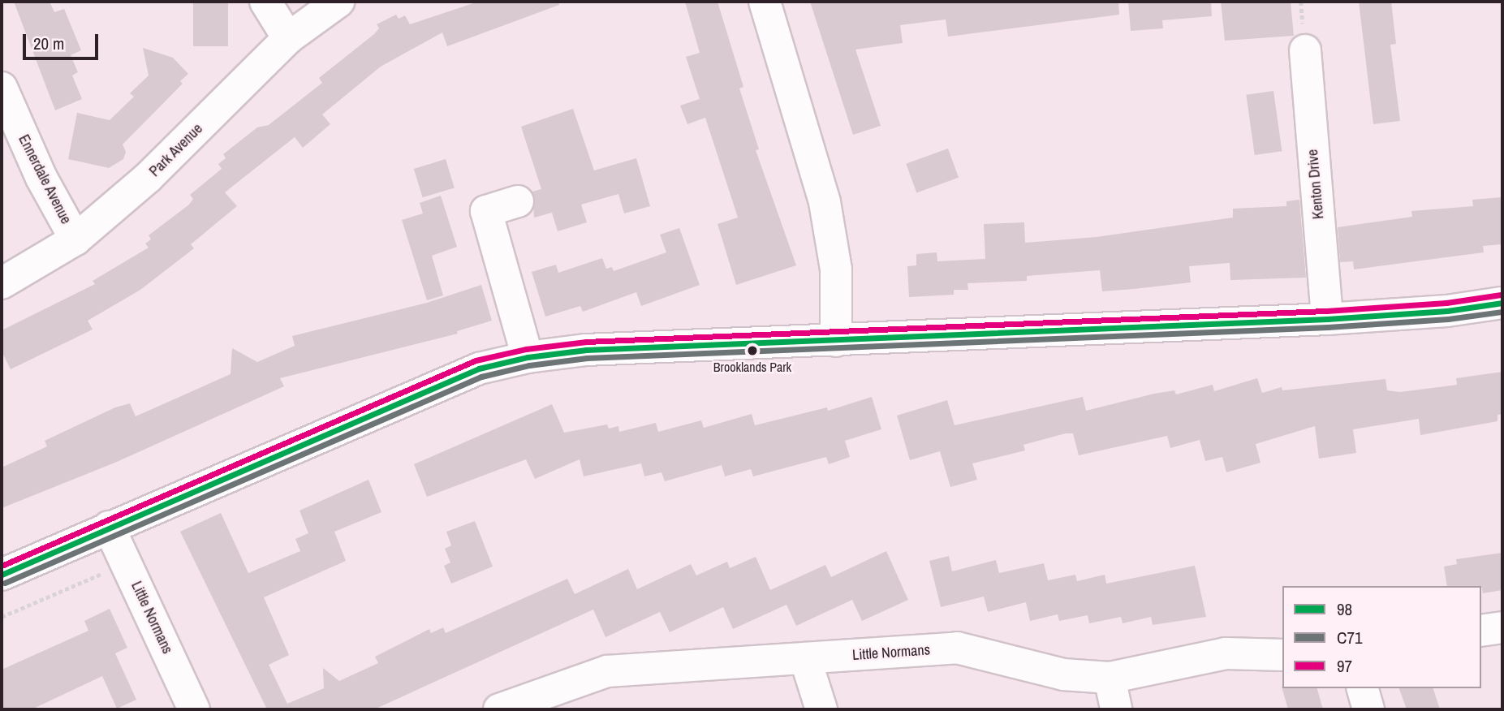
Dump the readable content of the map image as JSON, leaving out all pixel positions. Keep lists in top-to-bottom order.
{
  "streets": {
    "street": [
      "Park Avenue",
      "Ennerdale Avenue",
      "Kenton Drive",
      "Little Normans"
    ]
  },
  "crossings": [
    ["Park Avenue", "Ennerdale Avenue"]
  ],
  "places": ["Brooklands Park"],
  "lines": ["transit line 97", "transit line 98", "transit line C71"],
  "legend": ["98", "C71", "97"],
  "scale_bar": "20 m"
}
